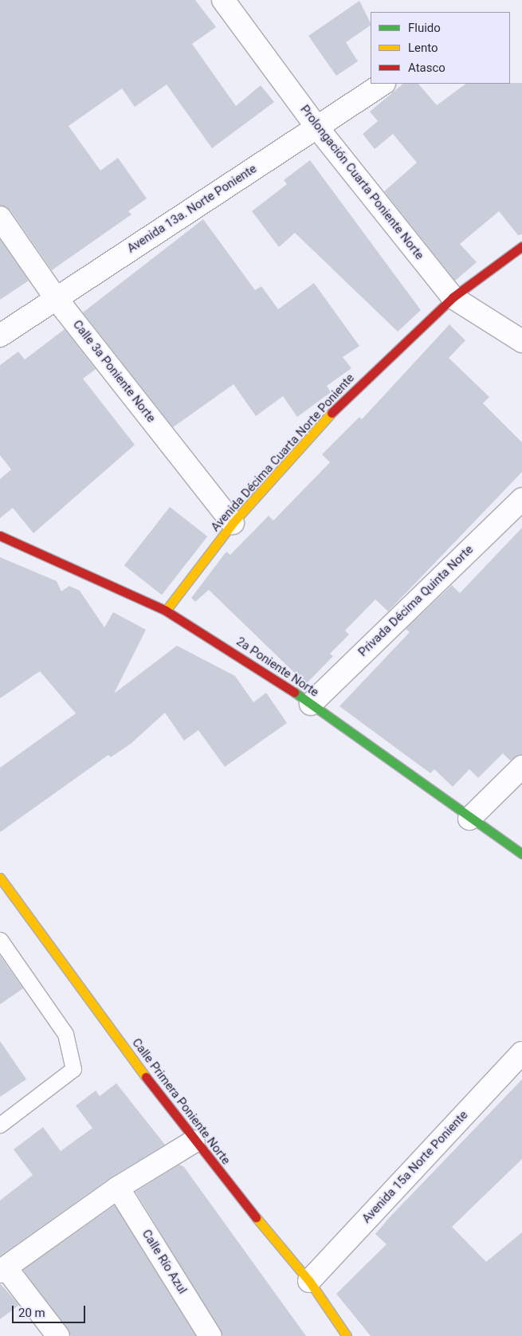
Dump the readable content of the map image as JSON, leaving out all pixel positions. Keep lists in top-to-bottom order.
{
  "streets": {
    "street": [
      "Prolongación Cuarta Poniente Norte",
      "Avenida 13a. Norte Poniente",
      "Calle 3a Poniente Norte",
      "Avenida Décima Cuarta Norte Poniente",
      "Privada Décima Quinta Norte",
      "2a Poniente Norte",
      "Calle Primera Poniente Norte",
      "Avenida 15a Norte Poniente",
      "Calle Río Azul"
    ]
  },
  "crossings": [
    ["Prolongación Cuarta Poniente Norte", "Avenida 13a. Norte Poniente"],
    ["Prolongación Cuarta Poniente Norte", "Avenida Décima Cuarta Norte Poniente"],
    ["Avenida 13a. Norte Poniente", "Calle 3a Poniente Norte"],
    ["Calle 3a Poniente Norte", "Avenida Décima Cuarta Norte Poniente"],
    ["Avenida Décima Cuarta Norte Poniente", "2a Poniente Norte"],
    ["Privada Décima Quinta Norte", "2a Poniente Norte"],
    ["Calle Primera Poniente Norte", "Avenida 15a Norte Poniente"]
  ],
  "legend": ["Fluido", "Lento", "Atasco"],
  "scale_bar": "20 m"
}
